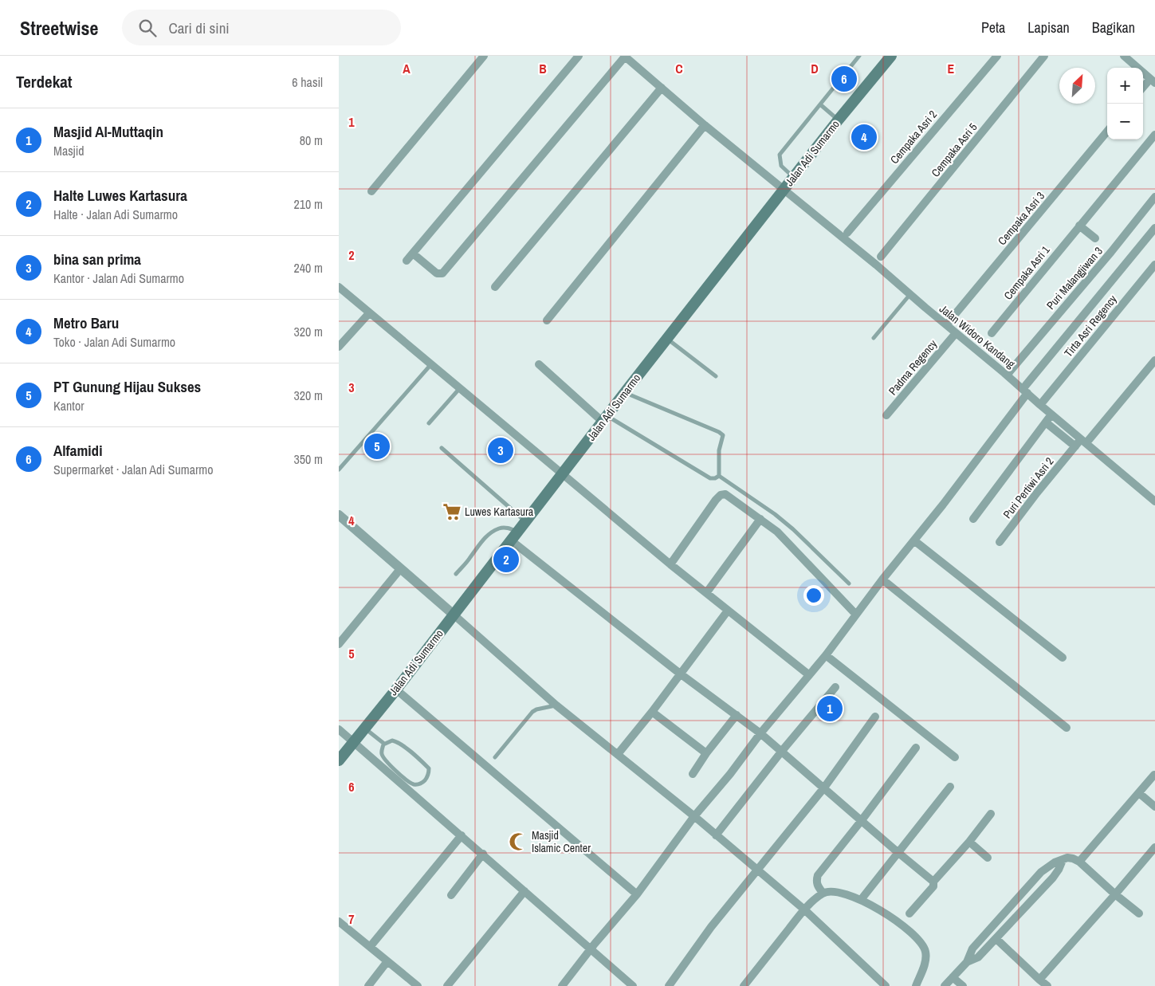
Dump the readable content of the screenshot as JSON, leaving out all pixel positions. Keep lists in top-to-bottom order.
{
  "streets": {
    "main road": ["Jalan Adi Sumarmo"],
    "street": [
      "Cempaka Asri 2",
      "Cempaka Asri 5",
      "Cempaka Asri 3",
      "Cempaka Asri 1",
      "Puri Malangjiwan 3",
      "Tirta Asri Regency",
      "Jalan Widoro Kandang",
      "Padma Regency",
      "Puri Pertiwi Asri 2"
    ]
  },
  "crossings": [
    ["Jalan Adi Sumarmo", "Jalan Widoro Kandang"],
    ["Jalan Widoro Kandang", "Padma Regency"],
    ["Jalan Widoro Kandang", "Puri Pertiwi Asri 2"]
  ],
  "places": {
    "supermarket": ["Luwes Kartasura"],
    "mosque": ["Masjid Islamic Center"]
  },
  "north": "top right",
  "page": {
    "header": "Streetwise",
    "search": "Cari di sini",
    "nav": ["Peta", "Lapisan", "Bagikan"],
    "heading": ["Terdekat", "6 hasil"],
    "pins": [
      "6",
      "4",
      "5",
      "3",
      "2",
      "1"
    ],
    "map_buttons": ["+", "−"],
    "list": [
      {
        "mark": "1",
        "name": "Masjid Al-Muttaqin",
        "note": "Masjid",
        "value": "80 m"
      },
      {
        "mark": "2",
        "name": "Halte Luwes Kartasura",
        "note": "Halte · Jalan Adi Sumarmo",
        "value": "210 m"
      },
      {
        "mark": "3",
        "name": "bina san prima",
        "note": "Kantor · Jalan Adi Sumarmo",
        "value": "240 m"
      },
      {
        "mark": "4",
        "name": "Metro Baru",
        "note": "Toko · Jalan Adi Sumarmo",
        "value": "320 m"
      },
      {
        "mark": "5",
        "name": "PT Gunung Hijau Sukses",
        "note": "Kantor",
        "value": "320 m"
      },
      {
        "mark": "6",
        "name": "Alfamidi",
        "note": "Supermarket · Jalan Adi Sumarmo",
        "value": "350 m"
      }
    ]
  },
  "grid": {
    "columns": [
      "A",
      "B",
      "C",
      "D",
      "E"
    ],
    "rows": [
      "1",
      "2",
      "3",
      "4",
      "5",
      "6",
      "7"
    ]
  }
}
